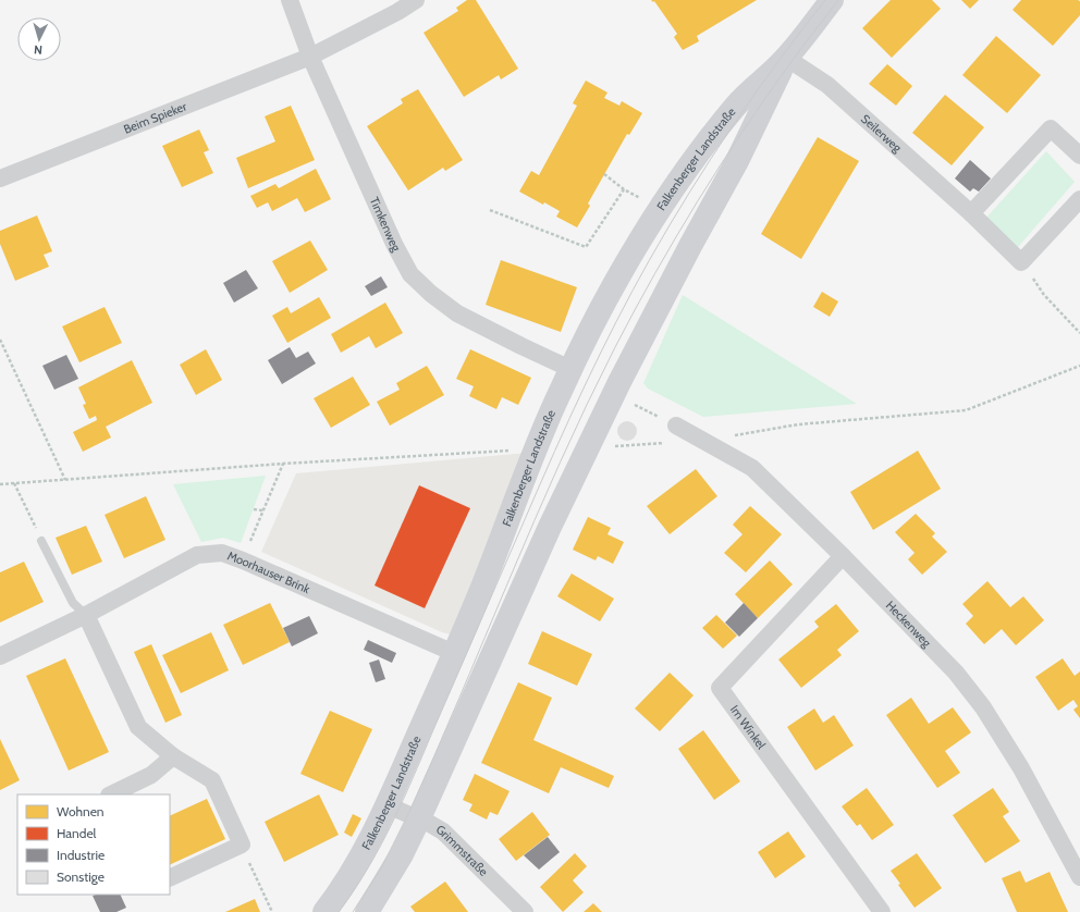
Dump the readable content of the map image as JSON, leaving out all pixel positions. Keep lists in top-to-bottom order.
{
  "streets": {
    "street": [
      "Beim Spieker",
      "Seilerweg",
      "Falkenberger Landstraße",
      "Timkenweg",
      "Moorhauser Brink",
      "Heckenweg",
      "Im Winkel",
      "Grimmstraße"
    ]
  },
  "crossings": [
    ["Beim Spieker", "Timkenweg"],
    ["Seilerweg", "Falkenberger Landstraße"],
    ["Falkenberger Landstraße", "Timkenweg"],
    ["Falkenberger Landstraße", "Moorhauser Brink"],
    ["Falkenberger Landstraße", "Grimmstraße"],
    ["Heckenweg", "Im Winkel"]
  ],
  "legend": [
    "Wohnen",
    "Handel",
    "Industrie",
    "Sonstige"
  ],
  "north": "bottom"
}
